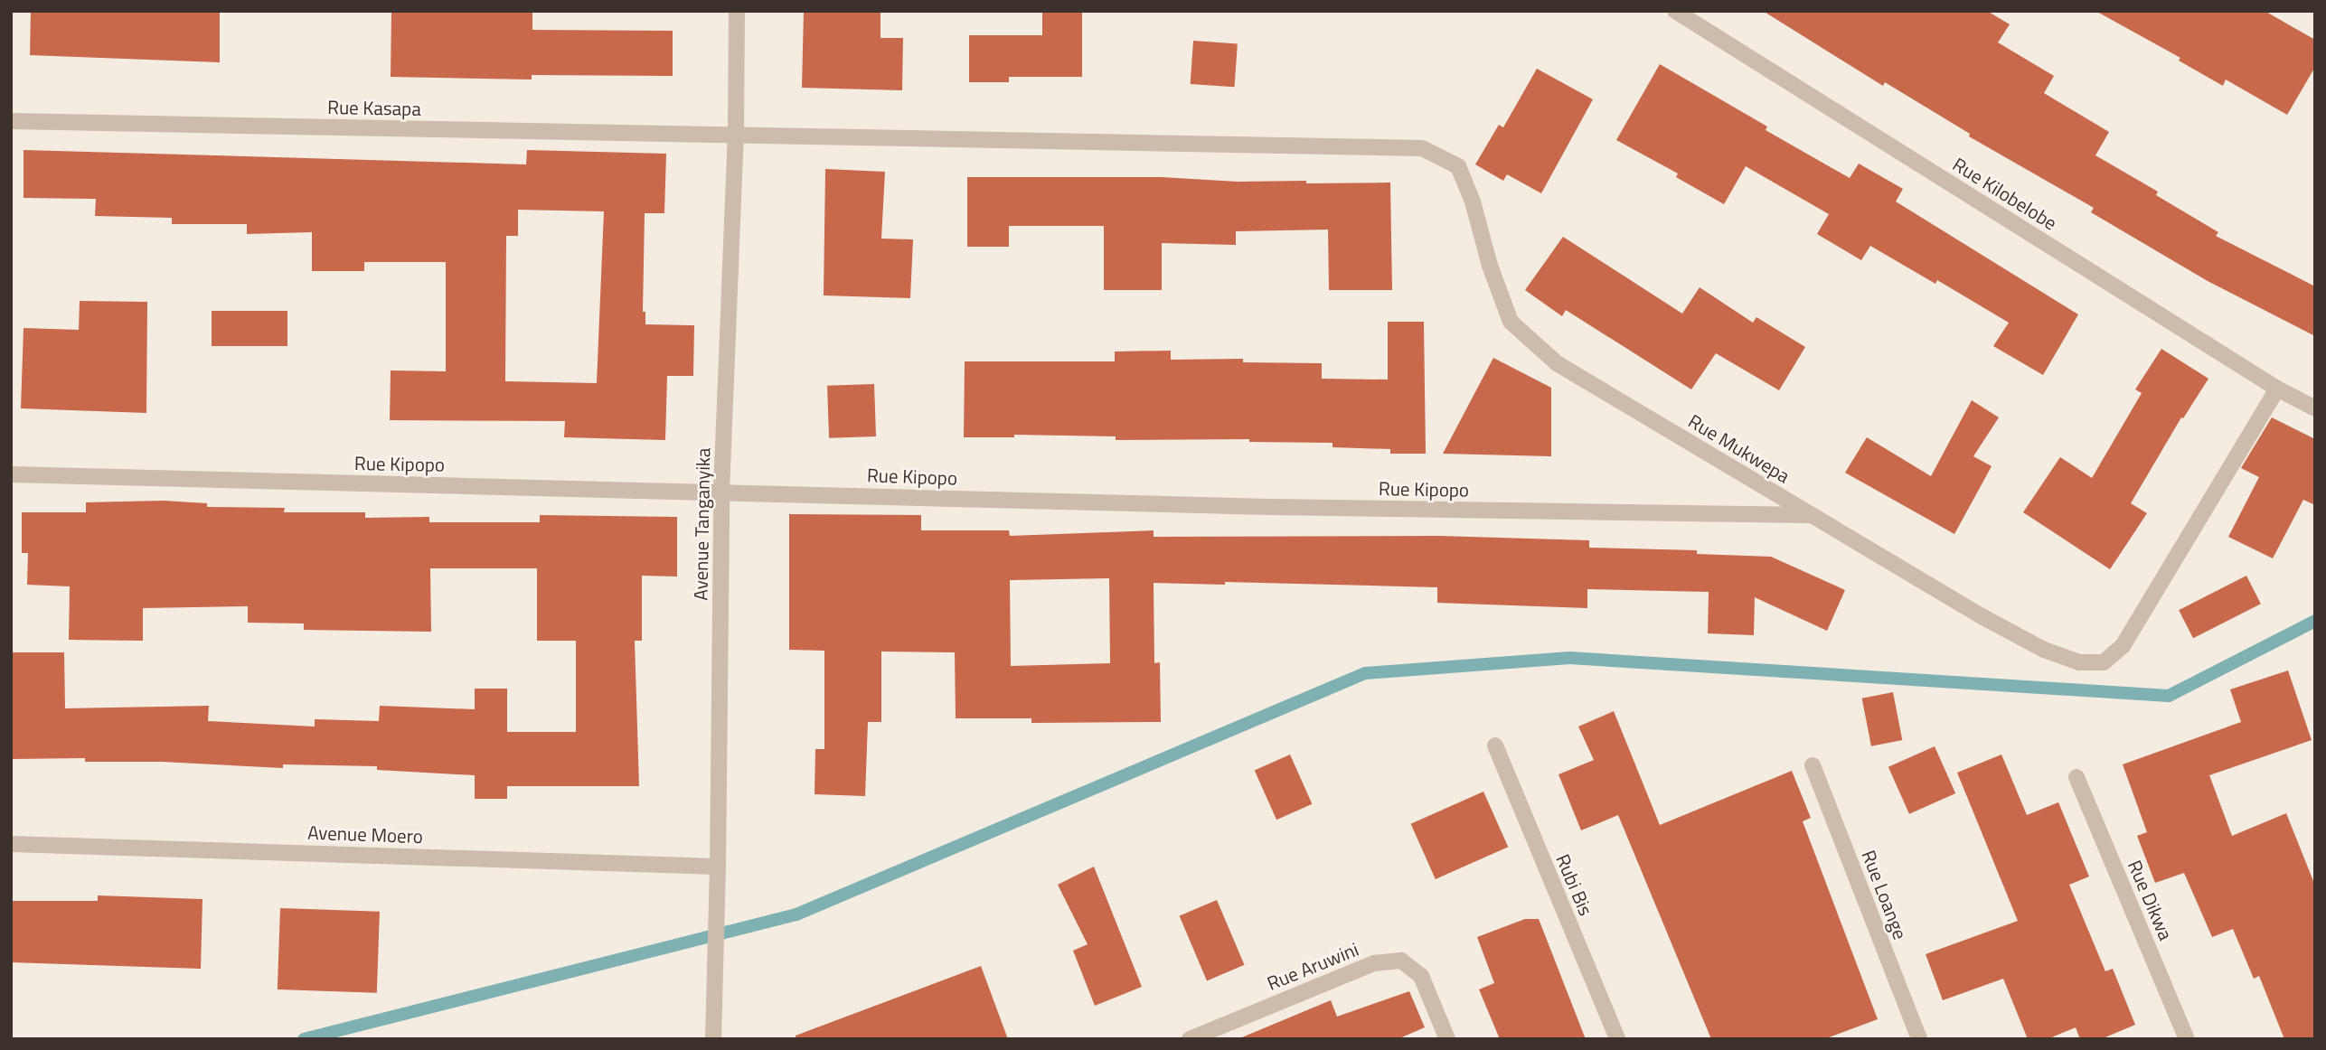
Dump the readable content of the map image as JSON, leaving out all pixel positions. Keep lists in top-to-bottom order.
{
  "streets": {
    "street": [
      "Rue Kasapa",
      "Rue Kilobelobe",
      "Rue Mukwepa",
      "Rue Kipopo",
      "Avenue Tanganyika",
      "Avenue Moero",
      "Rubi Bis",
      "Rue Loange",
      "Rue Dikwa",
      "Rue Aruwini"
    ]
  },
  "crossings": [
    ["Rue Kasapa", "Rue Mukwepa"],
    ["Rue Kasapa", "Avenue Tanganyika"],
    ["Rue Kilobelobe", "Rue Mukwepa"],
    ["Rue Mukwepa", "Rue Kipopo"],
    ["Rue Kipopo", "Avenue Tanganyika"],
    ["Avenue Tanganyika", "Avenue Moero"]
  ]
}
